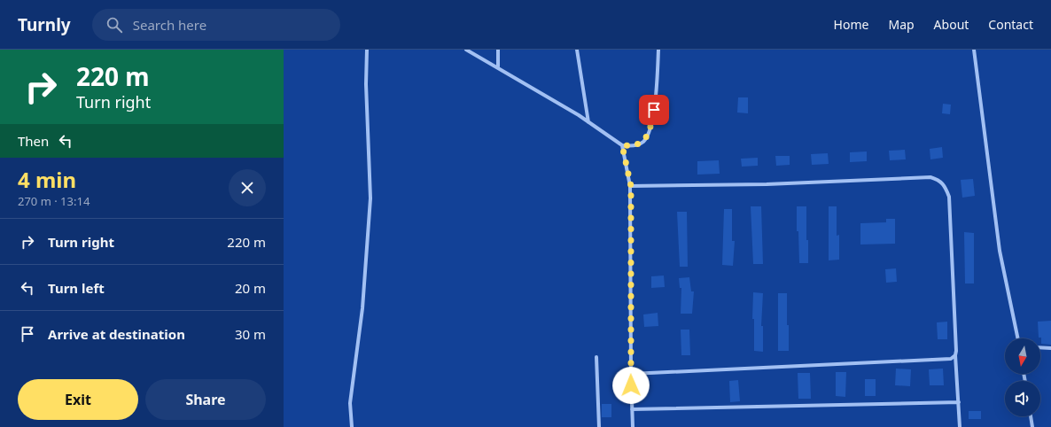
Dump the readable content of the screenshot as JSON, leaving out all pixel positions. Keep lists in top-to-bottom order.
{
  "north": "bottom",
  "page": {
    "header": "Turnly",
    "search": "Search here",
    "nav": [
      "Home",
      "Map",
      "About",
      "Contact"
    ],
    "turn": ["220 m", "Turn right"],
    "then": "Then",
    "heading": ["4 min", "270 m · 13:14"],
    "list": [
      {
        "name": "Turn right",
        "value": "220 m"
      },
      {
        "name": "Turn left",
        "value": "20 m"
      },
      {
        "name": "Arrive at destination",
        "value": "30 m"
      }
    ],
    "buttons": ["Exit", "Share"]
  }
}
